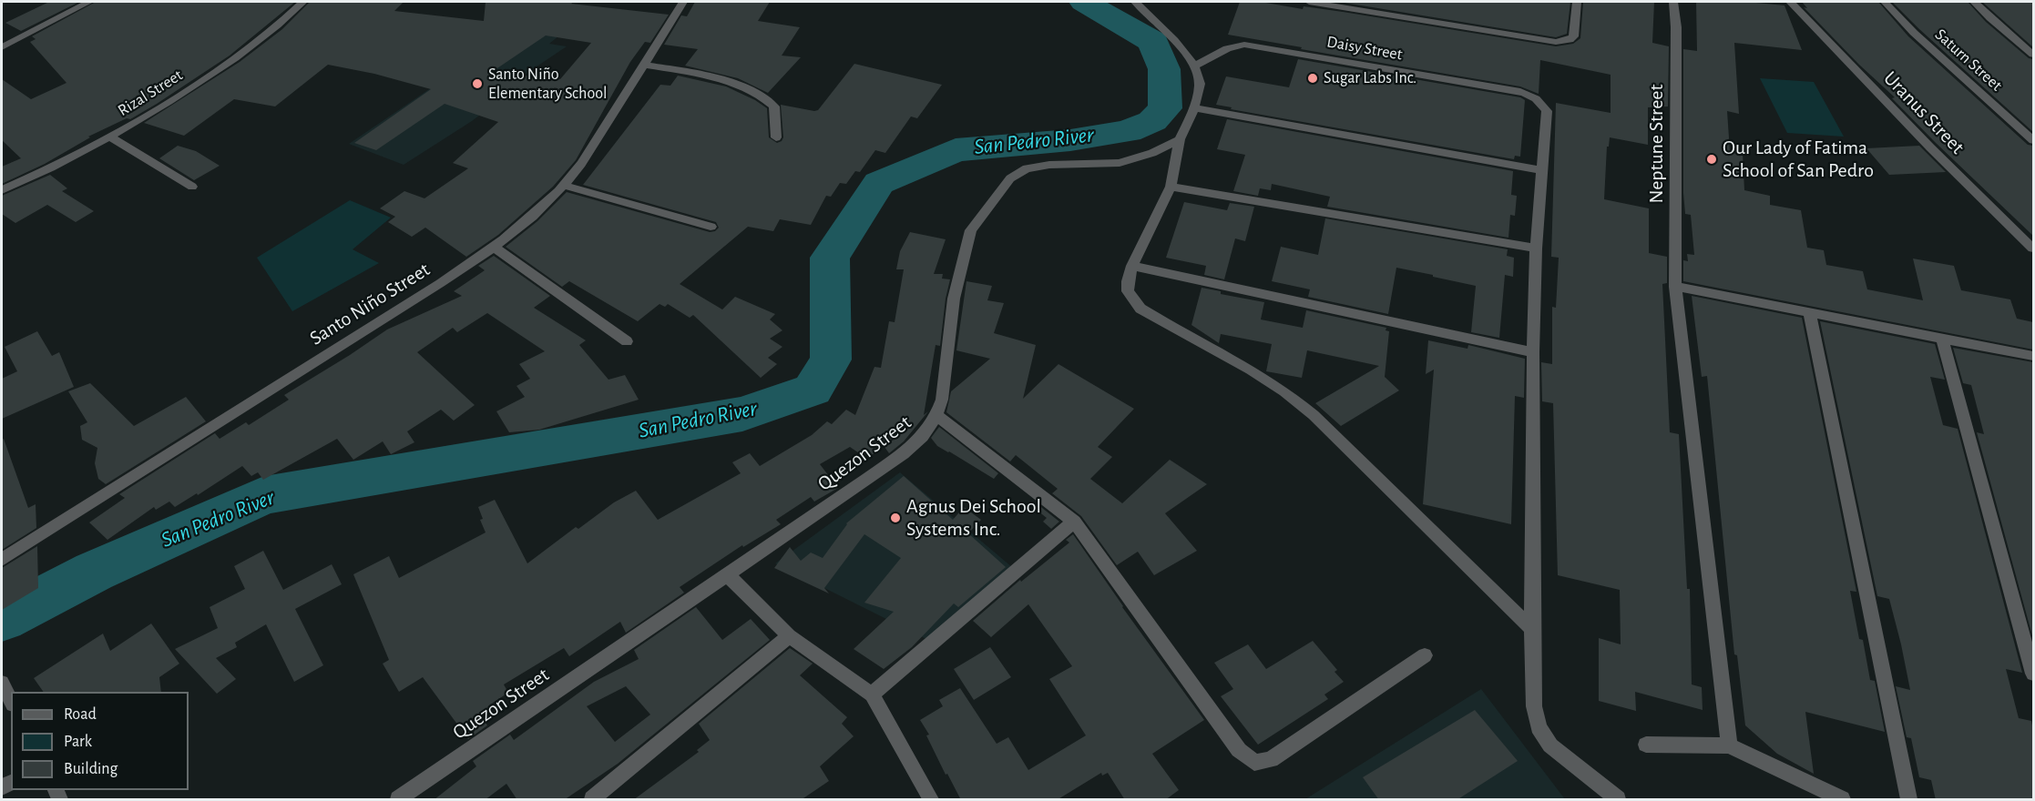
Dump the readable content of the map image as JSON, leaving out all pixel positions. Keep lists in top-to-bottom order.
{
  "streets": {
    "street": [
      "Daisy Street",
      "Saturn Street",
      "Rizal Street",
      "Uranus Street",
      "Neptune Street",
      "Santo Niño Street",
      "Quezon Street"
    ]
  },
  "water": ["San Pedro River"],
  "places": [
    "Sugar Labs Inc.",
    "Santo Niño Elementary School",
    "Our Lady of Fatima School of San Pedro",
    "Agnus Dei School Systems Inc."
  ],
  "legend": ["Road", "Park", "Building"]
}
